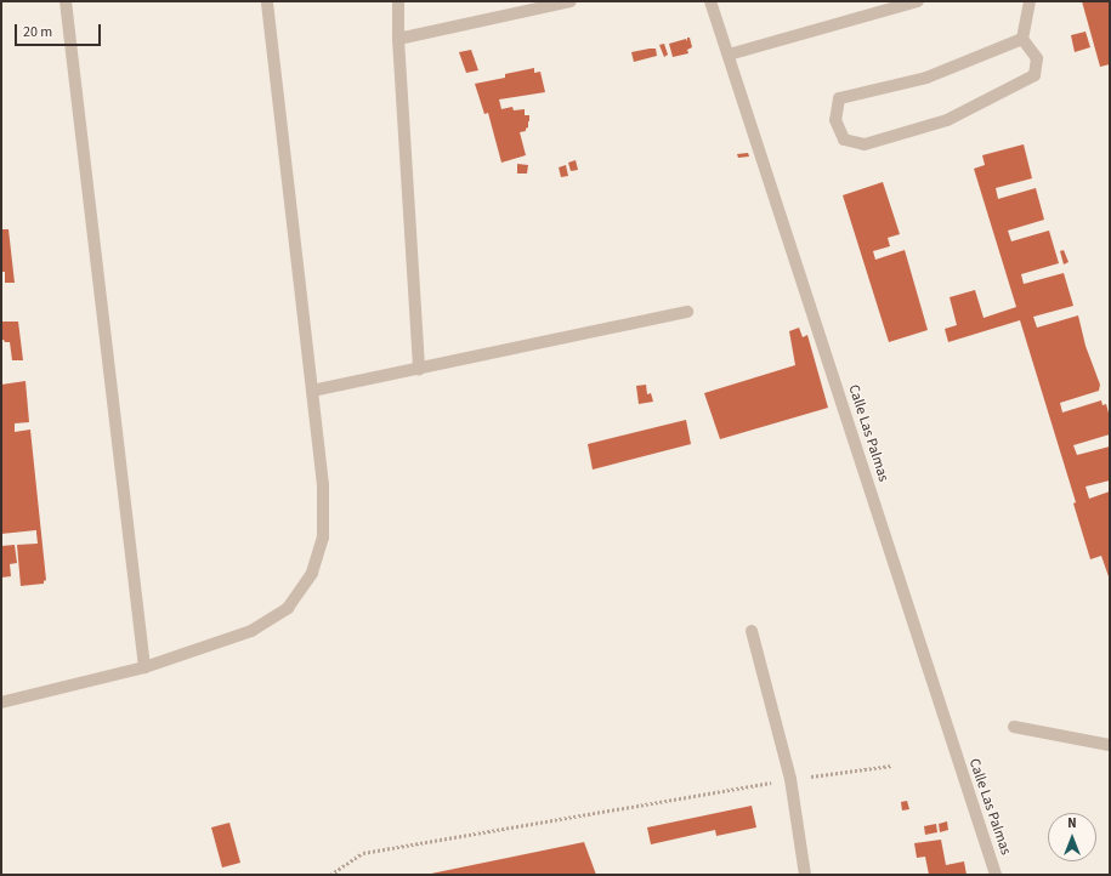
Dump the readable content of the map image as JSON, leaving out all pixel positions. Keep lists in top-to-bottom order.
{
  "streets": {
    "lane": ["Calle Las Palmas"]
  },
  "scale_bar": "20 m",
  "north": "top"
}
